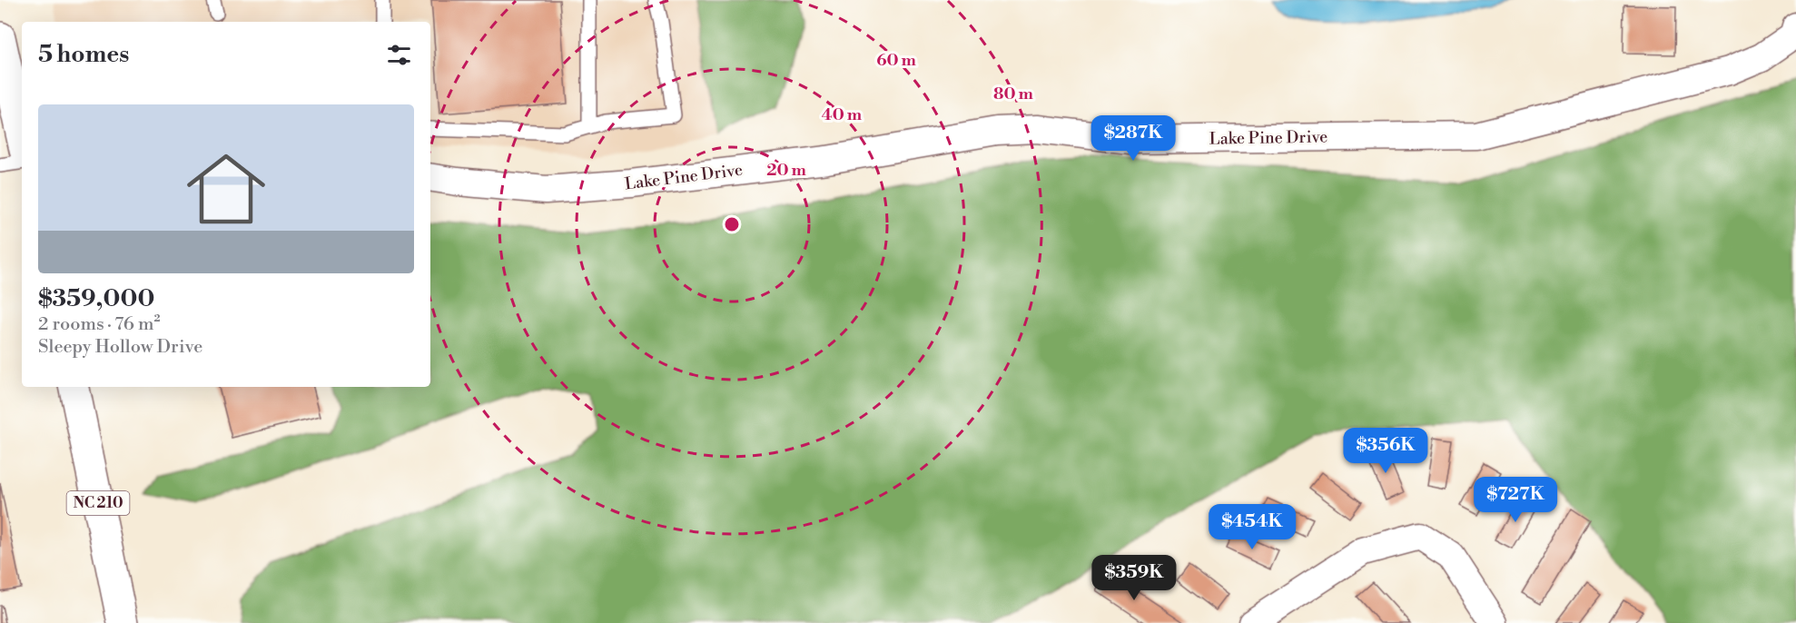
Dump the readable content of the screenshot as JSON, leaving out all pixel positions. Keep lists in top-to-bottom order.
{
  "streets": {
    "main road": ["NC 210"],
    "street": ["Lake Pine Drive"]
  },
  "page": {
    "heading": "5 homes",
    "list": [
      {
        "name": "$359,000",
        "note": "2 rooms · 76 m² · Sleepy Hollow Drive"
      }
    ],
    "price": [
      "$287K",
      "$356K",
      "$727K",
      "$454K",
      "$359K"
    ]
  },
  "rings": [
    "60 m",
    "80 m",
    "40 m",
    "20 m"
  ]
}
